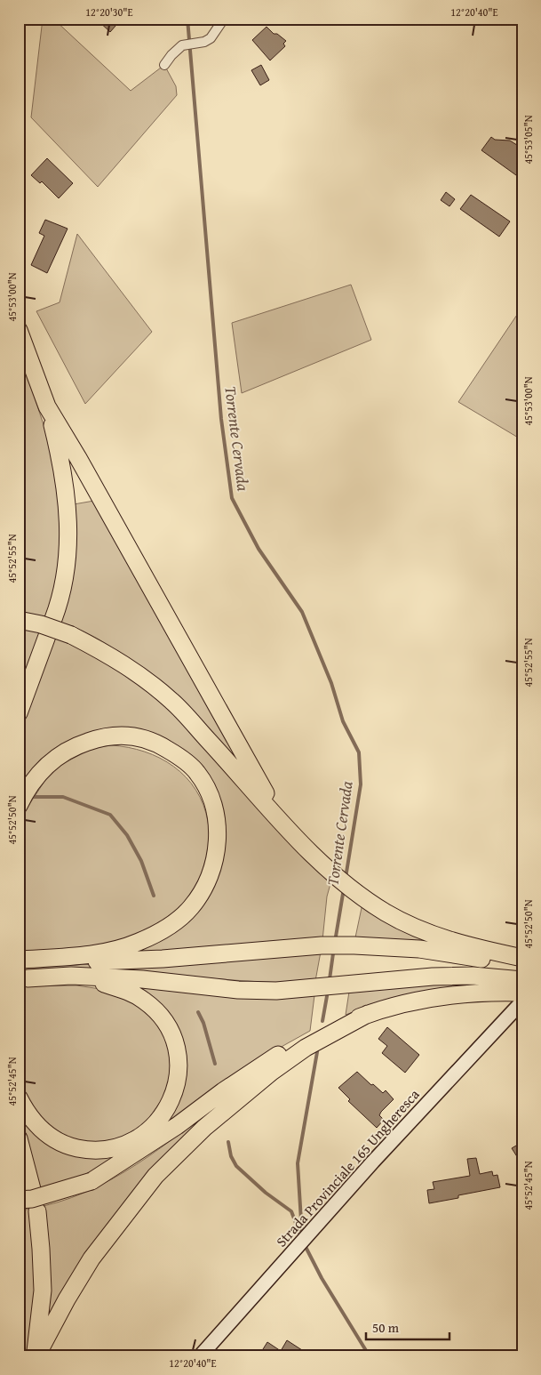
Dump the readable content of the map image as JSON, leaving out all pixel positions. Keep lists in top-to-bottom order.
{
  "streets": {
    "main road": ["Strada Provinciale 165 Ungheresca"]
  },
  "water": ["Torrente Cervada"],
  "scale_bar": "50 m",
  "coordinates": [
    "12°20'30\"E",
    "12°20'40\"E",
    "45°53'05\"N",
    "45°53'00\"N",
    "45°52'55\"N",
    "45°52'50\"N",
    "45°52'45\"N"
  ]
}
